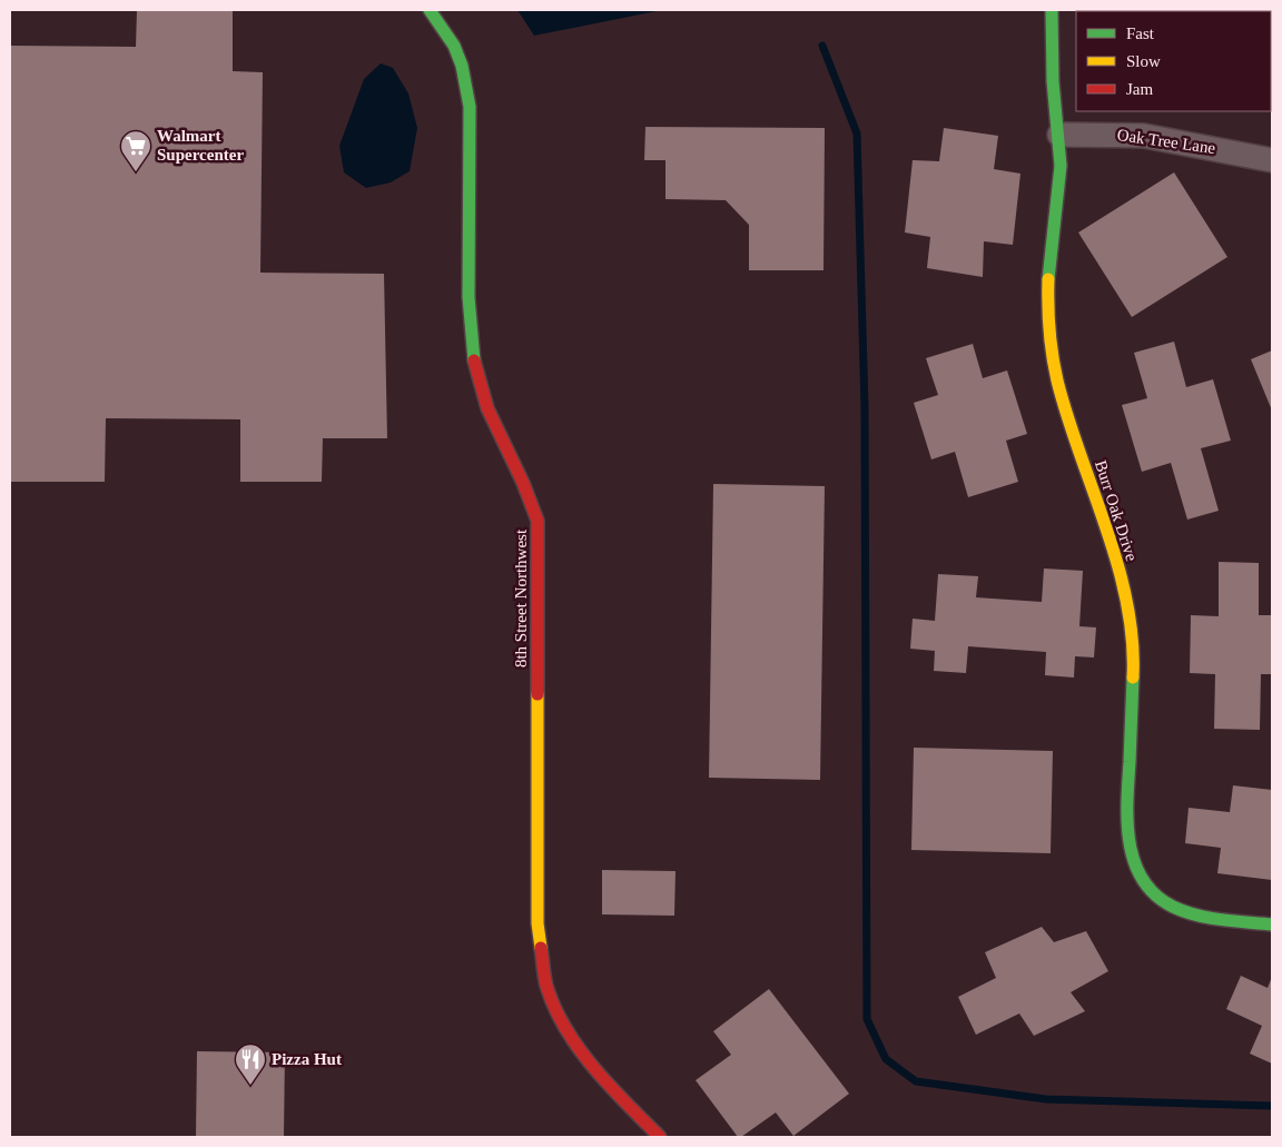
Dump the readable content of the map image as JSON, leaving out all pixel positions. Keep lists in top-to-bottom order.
{
  "streets": {
    "street": ["Oak Tree Lane", "Burr Oak Drive", "8th Street Northwest"]
  },
  "crossings": [
    ["Oak Tree Lane", "Burr Oak Drive"]
  ],
  "places": {
    "supermarket": ["Walmart Supercenter"],
    "restaurant": ["Pizza Hut"]
  },
  "legend": ["Fast", "Slow", "Jam"]
}
